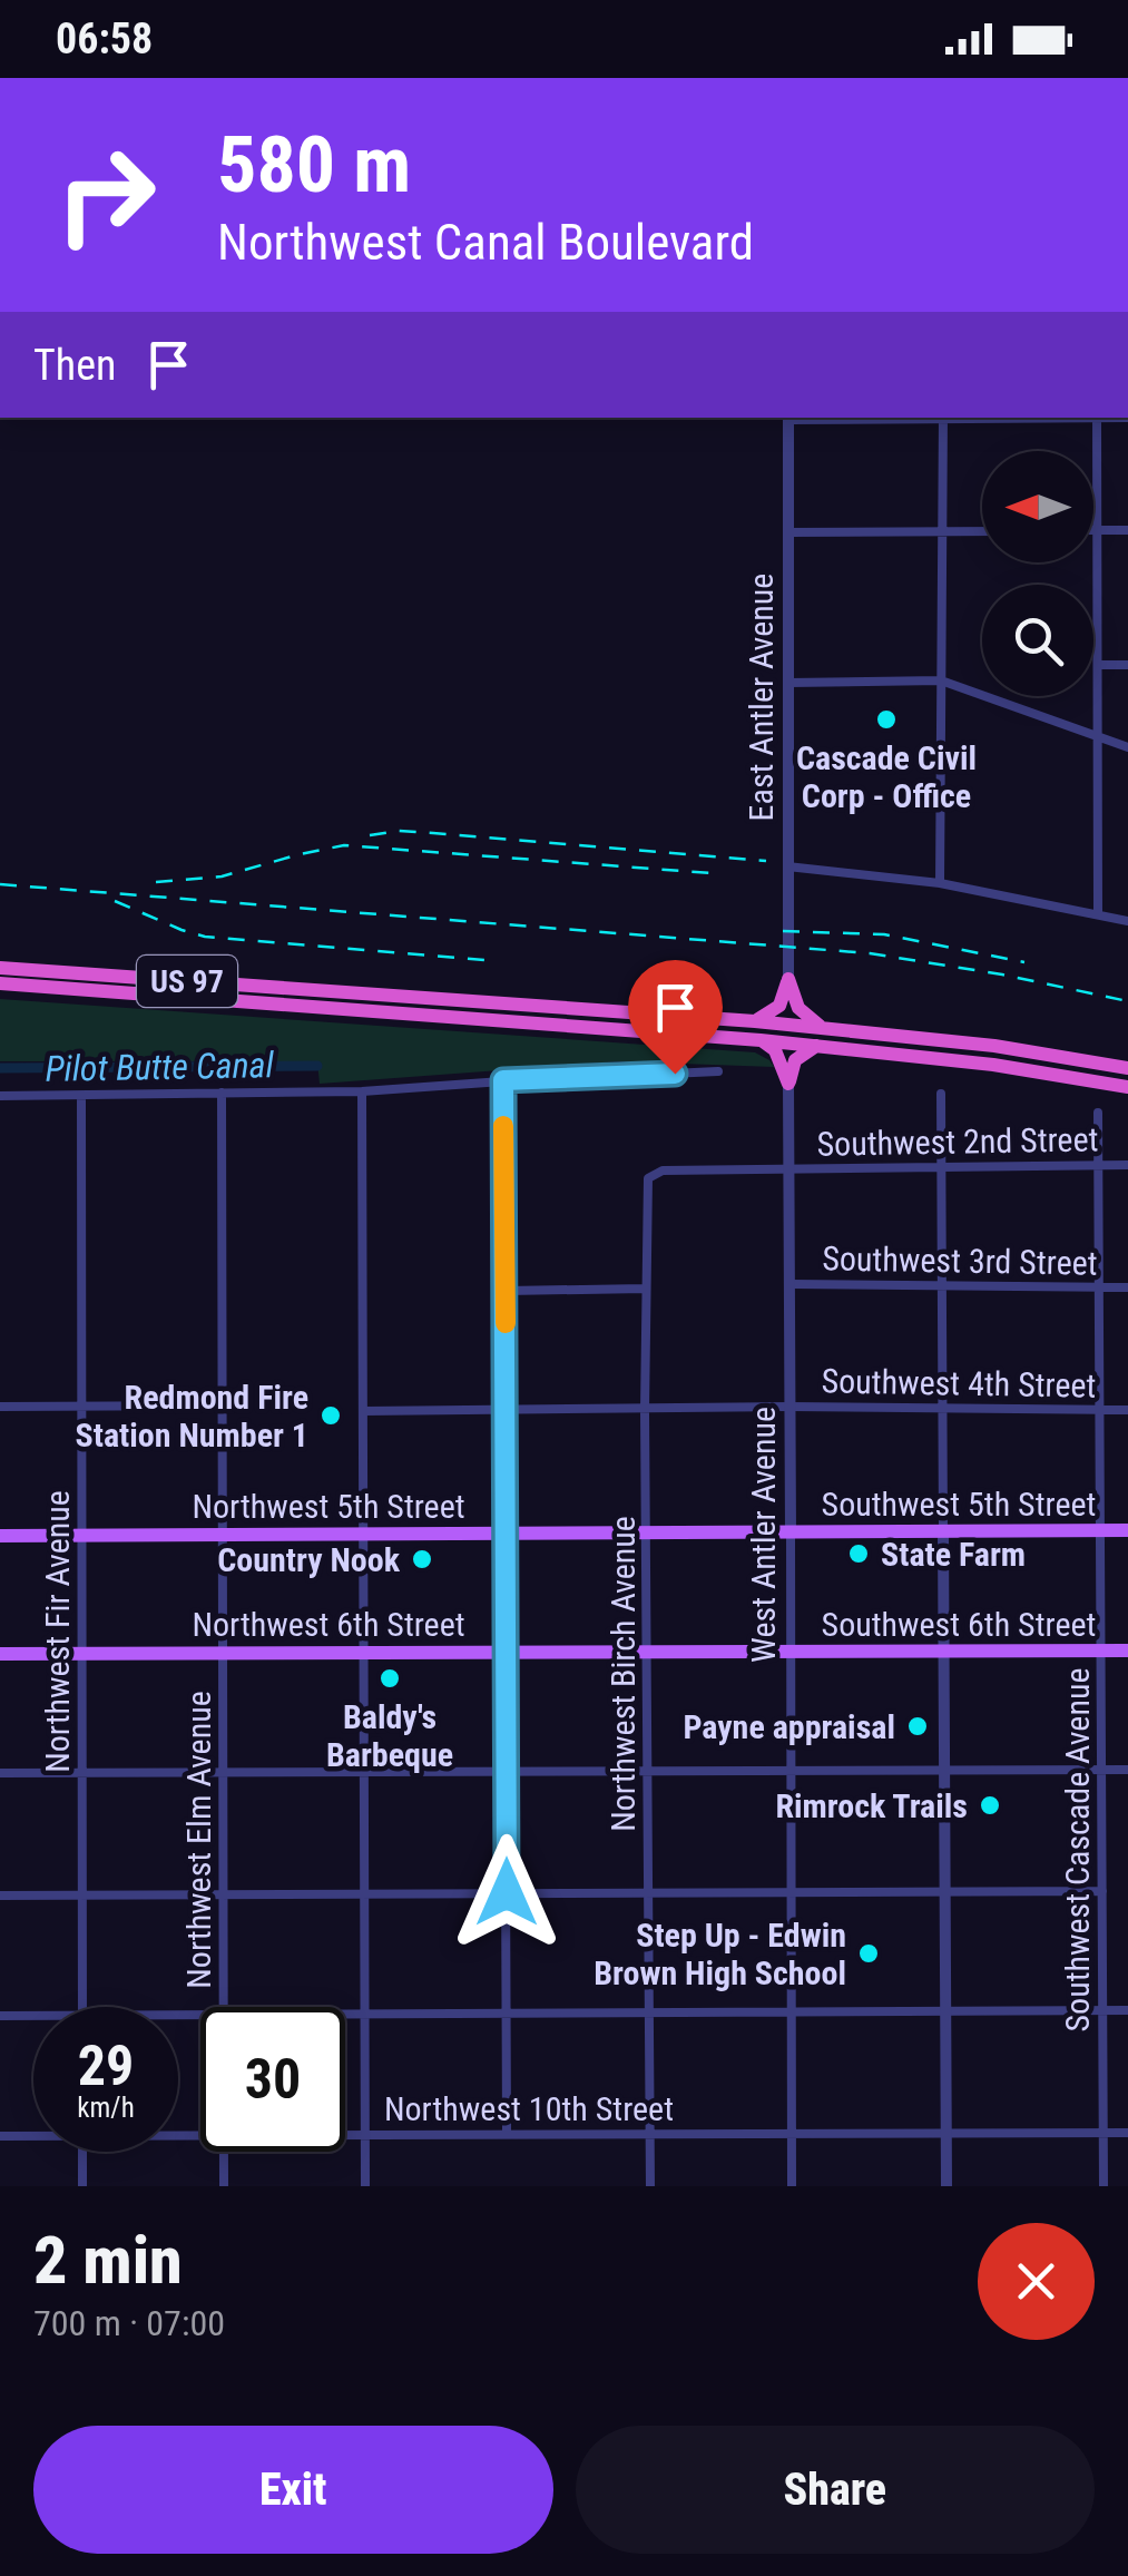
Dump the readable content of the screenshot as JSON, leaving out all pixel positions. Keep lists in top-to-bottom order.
{
  "streets": {
    "highway": ["US 97"],
    "main road": [
      "Southwest 5th Street",
      "Northwest 5th Street",
      "Northwest 6th Street",
      "Southwest 6th Street"
    ],
    "street": [
      "East Antler Avenue",
      "Southwest 2nd Street",
      "Southwest 3rd Street",
      "Southwest 4th Street",
      "West Antler Avenue",
      "Northwest Fir Avenue",
      "Northwest Birch Avenue",
      "Northwest Elm Avenue",
      "Southwest Cascade Avenue",
      "Northwest 10th Street"
    ]
  },
  "crossings": [
    ["Southwest 2nd Street", "West Antler Avenue"],
    ["Southwest 2nd Street", "Northwest Birch Avenue"],
    ["Southwest 2nd Street", "Southwest Cascade Avenue"],
    ["Southwest 3rd Street", "West Antler Avenue"],
    ["Southwest 3rd Street", "Southwest Cascade Avenue"],
    ["Southwest 4th Street", "West Antler Avenue"],
    ["Southwest 4th Street", "Northwest Birch Avenue"],
    ["Southwest 4th Street", "Southwest Cascade Avenue"],
    ["Southwest 5th Street", "Northwest 5th Street"],
    ["Southwest 5th Street", "West Antler Avenue"],
    ["Southwest 5th Street", "Southwest Cascade Avenue"],
    ["Northwest 5th Street", "West Antler Avenue"],
    ["Northwest 5th Street", "Northwest Fir Avenue"],
    ["Northwest 5th Street", "Northwest Birch Avenue"],
    ["Northwest 5th Street", "Northwest Elm Avenue"],
    ["West Antler Avenue", "Northwest 6th Street"],
    ["West Antler Avenue", "Southwest 6th Street"],
    ["West Antler Avenue", "Northwest 10th Street"],
    ["Northwest 6th Street", "Southwest 6th Street"],
    ["Northwest 6th Street", "Northwest Fir Avenue"],
    ["Northwest 6th Street", "Northwest Birch Avenue"],
    ["Northwest 6th Street", "Northwest Elm Avenue"],
    ["Southwest 6th Street", "Southwest Cascade Avenue"],
    ["Northwest Birch Avenue", "Northwest 10th Street"],
    ["Southwest Cascade Avenue", "Northwest 10th Street"]
  ],
  "water": ["Pilot Butte Canal"],
  "places": [
    "Cascade Civil Corp - Office",
    "Redmond Fire Station Number 1",
    "State Farm",
    "Country Nook",
    "Baldy's Barbeque",
    "Payne appraisal",
    "Rimrock Trails",
    "Step Up - Edwin Brown High School"
  ],
  "north": "left",
  "page": {
    "status": "06:58",
    "turn": ["580 m", "Northwest Canal Boulevard"],
    "then": "Then",
    "speed": "29 km/h",
    "limit": "30",
    "heading": ["2 min", "700 m · 07:00"],
    "buttons": ["Exit", "Share"]
  }
}
